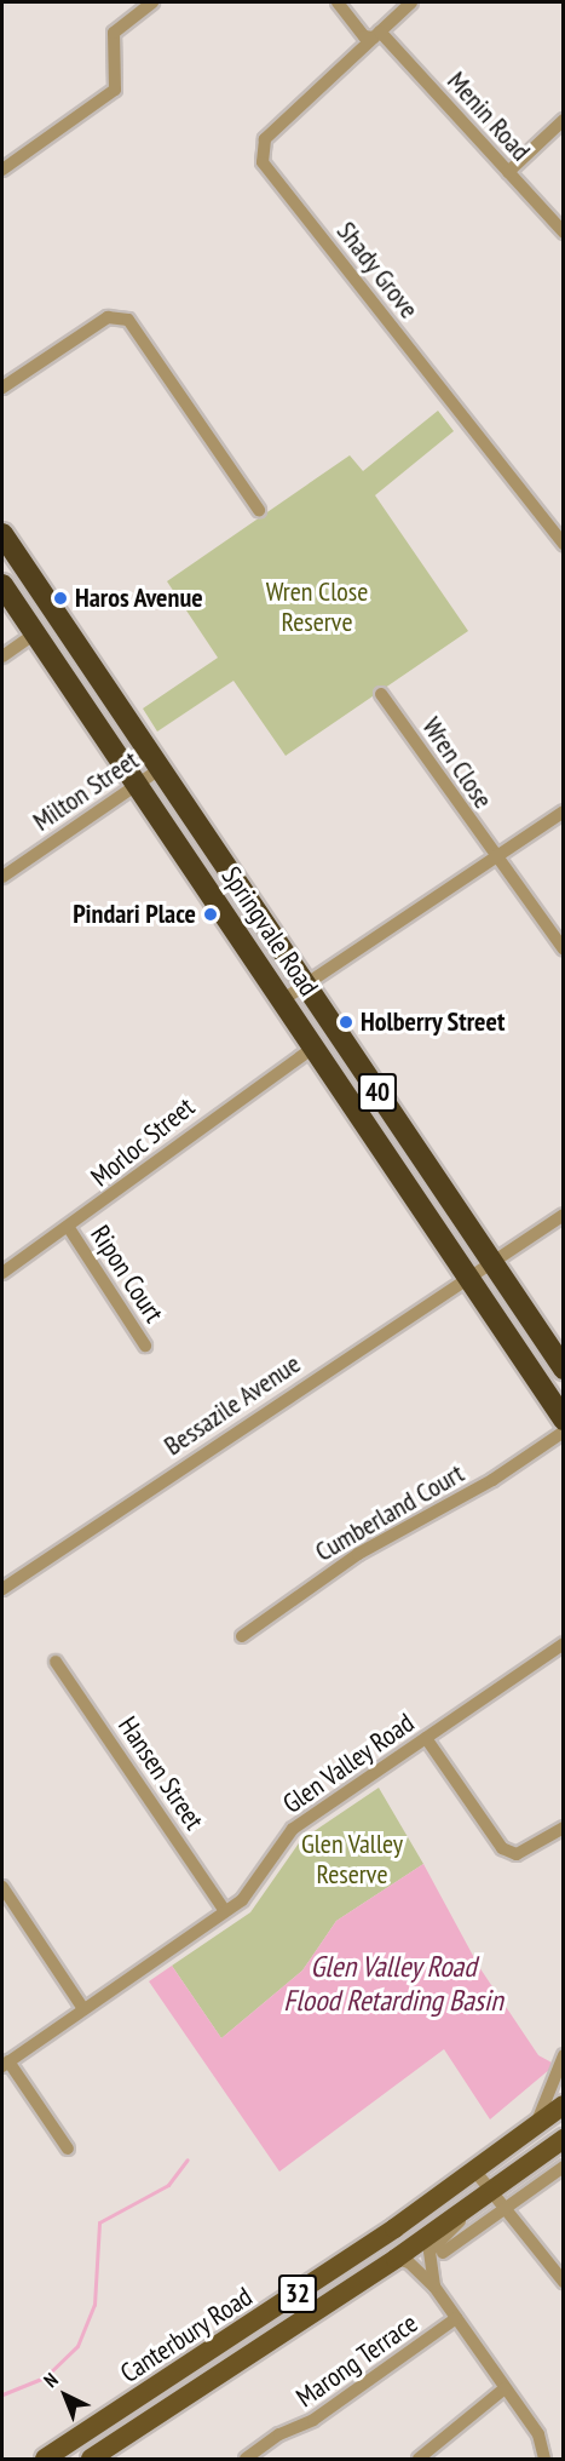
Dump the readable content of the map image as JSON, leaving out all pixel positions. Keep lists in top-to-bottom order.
{
  "streets": {
    "highway": ["Springvale Road", "40"],
    "main road": ["32", "Canterbury Road"],
    "street": [
      "Menin Road",
      "Shady Grove",
      "Wren Close",
      "Milton Street",
      "Morloc Street",
      "Ripon Court",
      "Bessazile Avenue",
      "Cumberland Court",
      "Glen Valley Road",
      "Hansen Street",
      "Marong Terrace"
    ]
  },
  "crossings": [
    ["Menin Road", "Shady Grove"],
    ["Milton Street", "Springvale Road"],
    ["Springvale Road", "Morloc Street"],
    ["Springvale Road", "Bessazile Avenue"],
    ["Morloc Street", "Ripon Court"],
    ["Glen Valley Road", "Hansen Street"]
  ],
  "water": ["Glen Valley Road Flood Retarding Basin"],
  "parks": ["Wren Close Reserve", "Glen Valley Reserve"],
  "places": ["Haros Avenue", "Pindari Place", "Holberry Street"],
  "north": "top left"
}
